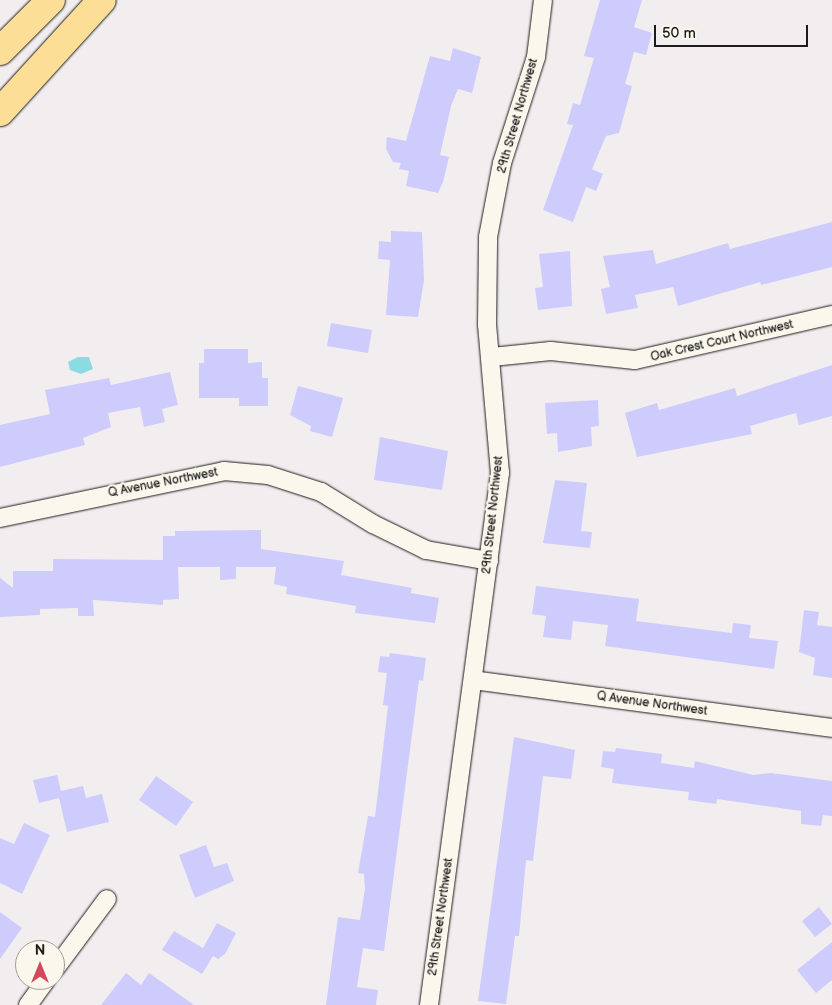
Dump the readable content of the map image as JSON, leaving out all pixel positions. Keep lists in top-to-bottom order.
{
  "streets": {
    "street": ["29th Street Northwest", "Oak Crest Court Northwest", "Q Avenue Northwest"]
  },
  "crossings": [
    ["29th Street Northwest", "Oak Crest Court Northwest"],
    ["29th Street Northwest", "Q Avenue Northwest"]
  ],
  "scale_bar": "50 m",
  "north": "top"
}
